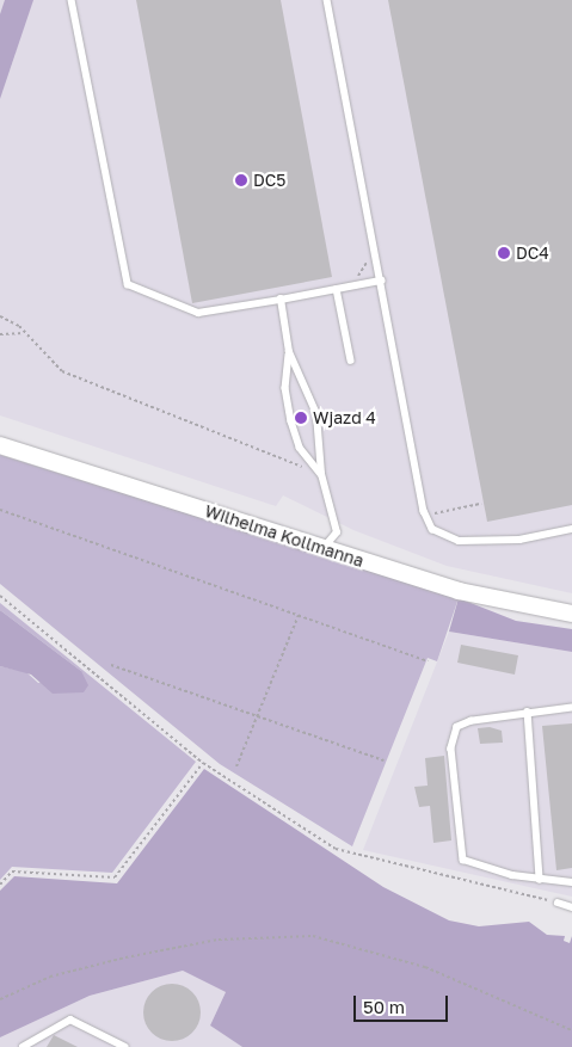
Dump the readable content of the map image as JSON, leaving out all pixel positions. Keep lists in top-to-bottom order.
{
  "streets": {
    "street": ["Wilhelma Kollmanna"]
  },
  "places": ["DC5", "DC4", "Wjazd 4"],
  "scale_bar": "50 m"
}
